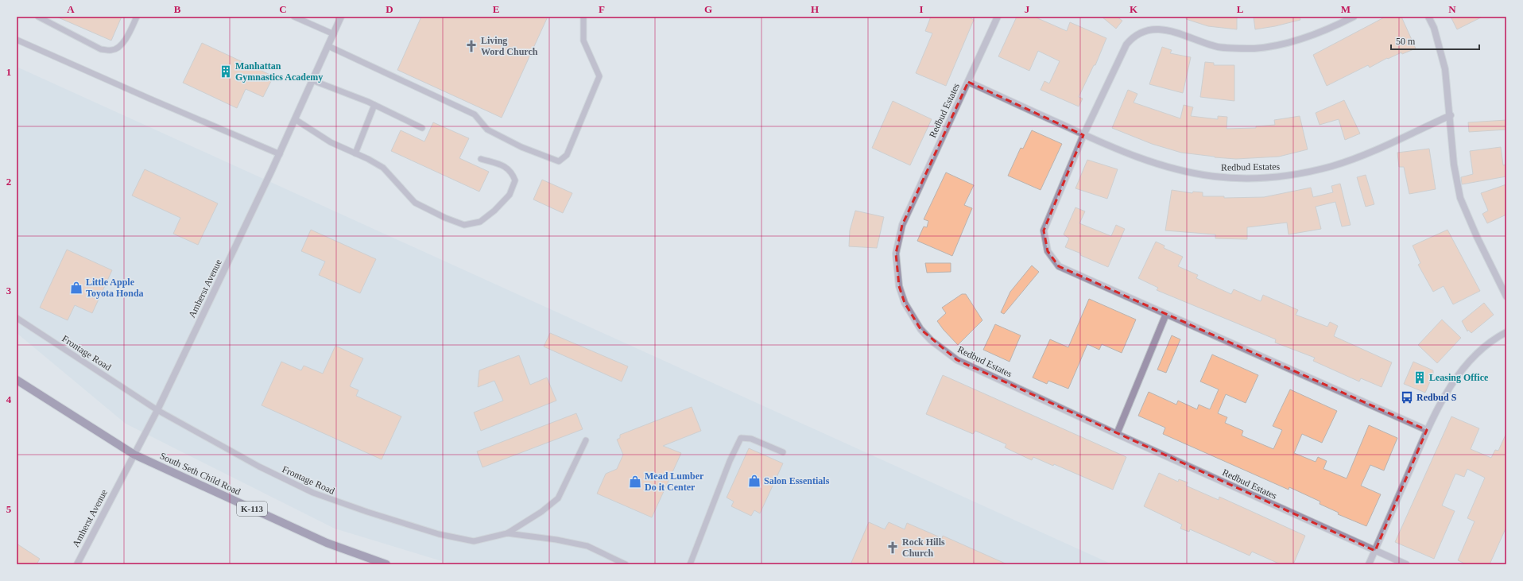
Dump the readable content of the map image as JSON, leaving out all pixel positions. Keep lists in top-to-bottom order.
{
  "streets": {
    "main road": ["South Seth Child Road", "K-113"],
    "street": ["Redbud Estates", "Amherst Avenue"],
    "lane": ["Frontage Road"]
  },
  "crossings": [
    ["Amherst Avenue", "Frontage Road"],
    ["Amherst Avenue", "South Seth Child Road"]
  ],
  "places": {
    "church": ["Living Word Church", "Rock Hills Church"],
    "building": ["Manhattan Gymnastics Academy", "Leasing Office"],
    "shop": ["Little Apple Toyota Honda", "Salon Essentials", "Mead Lumber Do it Center"],
    "bus stop": ["Redbud S"]
  },
  "scale_bar": "50 m",
  "grid": {
    "columns": [
      "A",
      "B",
      "C",
      "D",
      "E",
      "F",
      "G",
      "H",
      "I",
      "J",
      "K",
      "L",
      "M",
      "N"
    ],
    "rows": [
      "1",
      "2",
      "3",
      "4",
      "5"
    ]
  }
}
